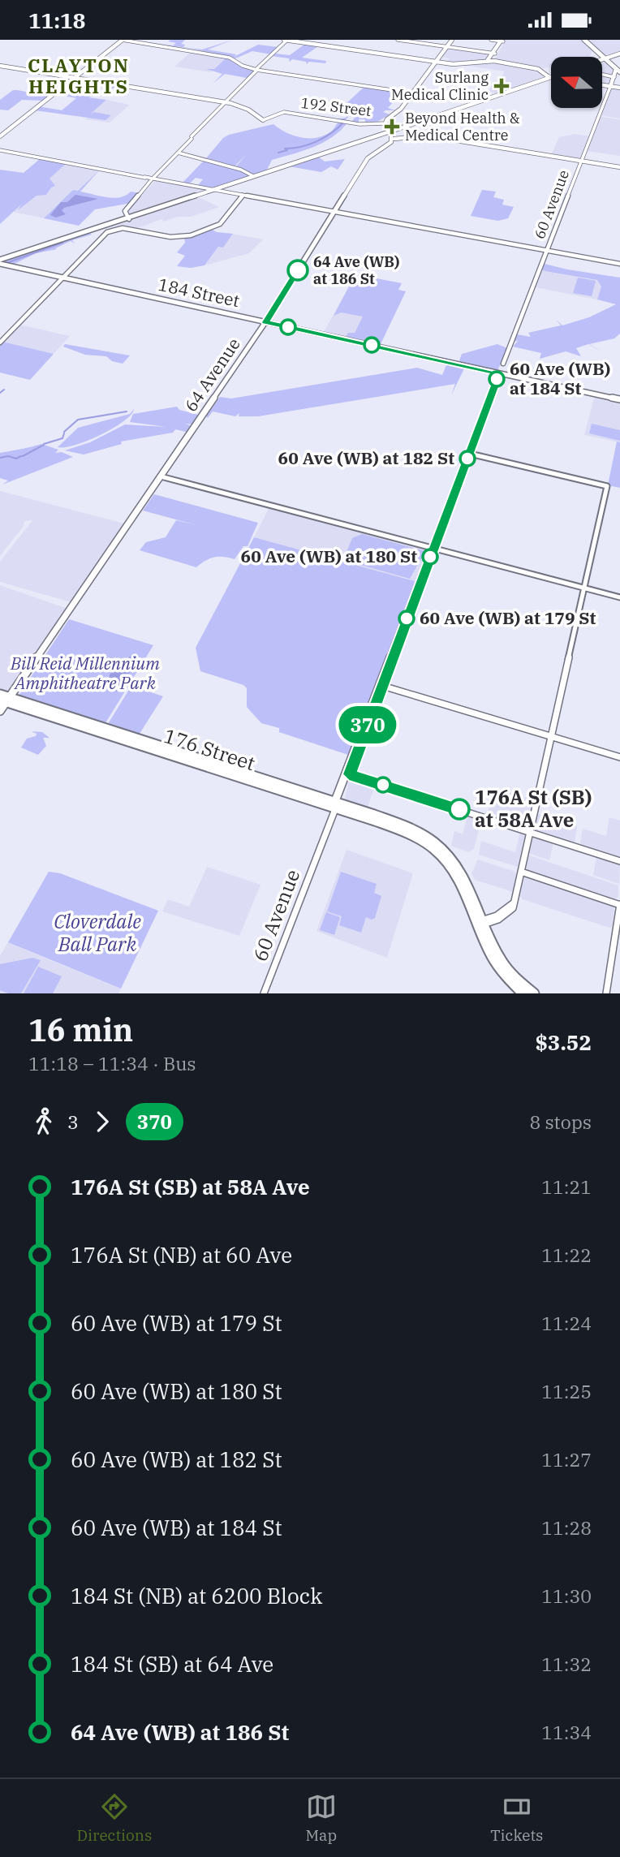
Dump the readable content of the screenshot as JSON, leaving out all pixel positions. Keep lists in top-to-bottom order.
{
  "streets": {
    "highway": ["176 Street"],
    "main road": ["60 Avenue", "184 Street", "64 Avenue"],
    "street": ["192 Street"]
  },
  "crossings": [
    ["60 Avenue", "184 Street"],
    ["60 Avenue", "176 Street"],
    ["184 Street", "64 Avenue"],
    ["64 Avenue", "176 Street"]
  ],
  "districts": ["CLAYTON HEIGHTS"],
  "parks": ["Bill Reid Millennium Amphitheatre Park", "Cloverdale Ball Park"],
  "places": {
    "health": ["Surlang Medical Clinic", "Beyond Health & Medical Centre"],
    "other": [
      "64 Ave (WB) at 186 St",
      "60 Ave (WB) at 184 St",
      "60 Ave (WB) at 182 St",
      "60 Ave (WB) at 180 St",
      "60 Ave (WB) at 179 St",
      "176A St (SB) at 58A Ave"
    ]
  },
  "lines": ["bus line 370"],
  "north": "left",
  "page": {
    "status": "11:18",
    "on_map": "370",
    "heading": ["16 min", "11:18 – 11:34 · Bus", "$3.52"],
    "legs": ["3", "370", "8 stops"],
    "list": [
      {
        "name": "176A St (SB) at 58A Ave",
        "value": "11:21"
      },
      {
        "name": "176A St (NB) at 60 Ave",
        "value": "11:22"
      },
      {
        "name": "60 Ave (WB) at 179 St",
        "value": "11:24"
      },
      {
        "name": "60 Ave (WB) at 180 St",
        "value": "11:25"
      },
      {
        "name": "60 Ave (WB) at 182 St",
        "value": "11:27"
      },
      {
        "name": "60 Ave (WB) at 184 St",
        "value": "11:28"
      },
      {
        "name": "184 St (NB) at 6200 Block",
        "value": "11:30"
      },
      {
        "name": "184 St (SB) at 64 Ave",
        "value": "11:32"
      },
      {
        "name": "64 Ave (WB) at 186 St",
        "value": "11:34"
      }
    ],
    "tabs": ["Directions", "Map", "Tickets"]
  }
}
